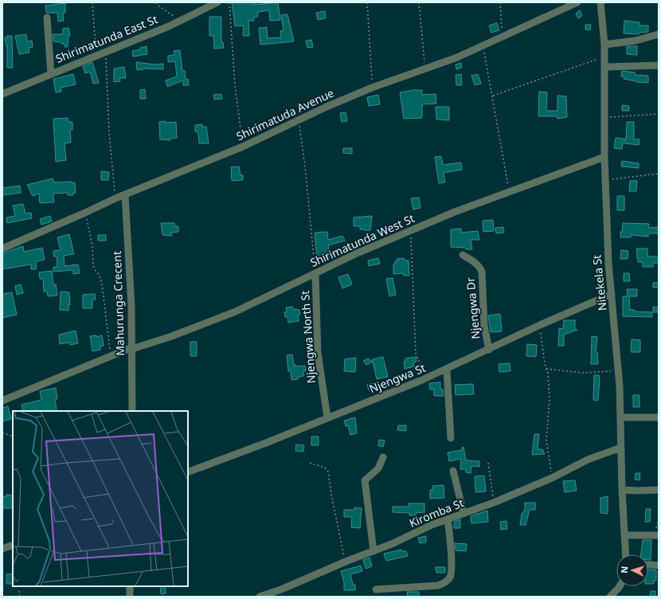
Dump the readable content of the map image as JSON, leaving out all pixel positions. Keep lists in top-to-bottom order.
{
  "streets": {
    "street": [
      "Shirimatunda East St",
      "Shirimatuda Avenue",
      "Shirimatunda West St",
      "Nitekela St",
      "Mahurunga Crecent",
      "Njengwa Dr",
      "Njengwa North St",
      "Njengwa St",
      "Kiromba St"
    ]
  },
  "crossings": [
    ["Shirimatuda Avenue", "Mahurunga Crecent"],
    ["Shirimatunda West St", "Nitekela St"],
    ["Shirimatunda West St", "Mahurunga Crecent"],
    ["Shirimatunda West St", "Njengwa North St"],
    ["Nitekela St", "Njengwa St"],
    ["Nitekela St", "Kiromba St"],
    ["Njengwa Dr", "Njengwa St"],
    ["Njengwa North St", "Njengwa St"]
  ],
  "north": "left"
}
